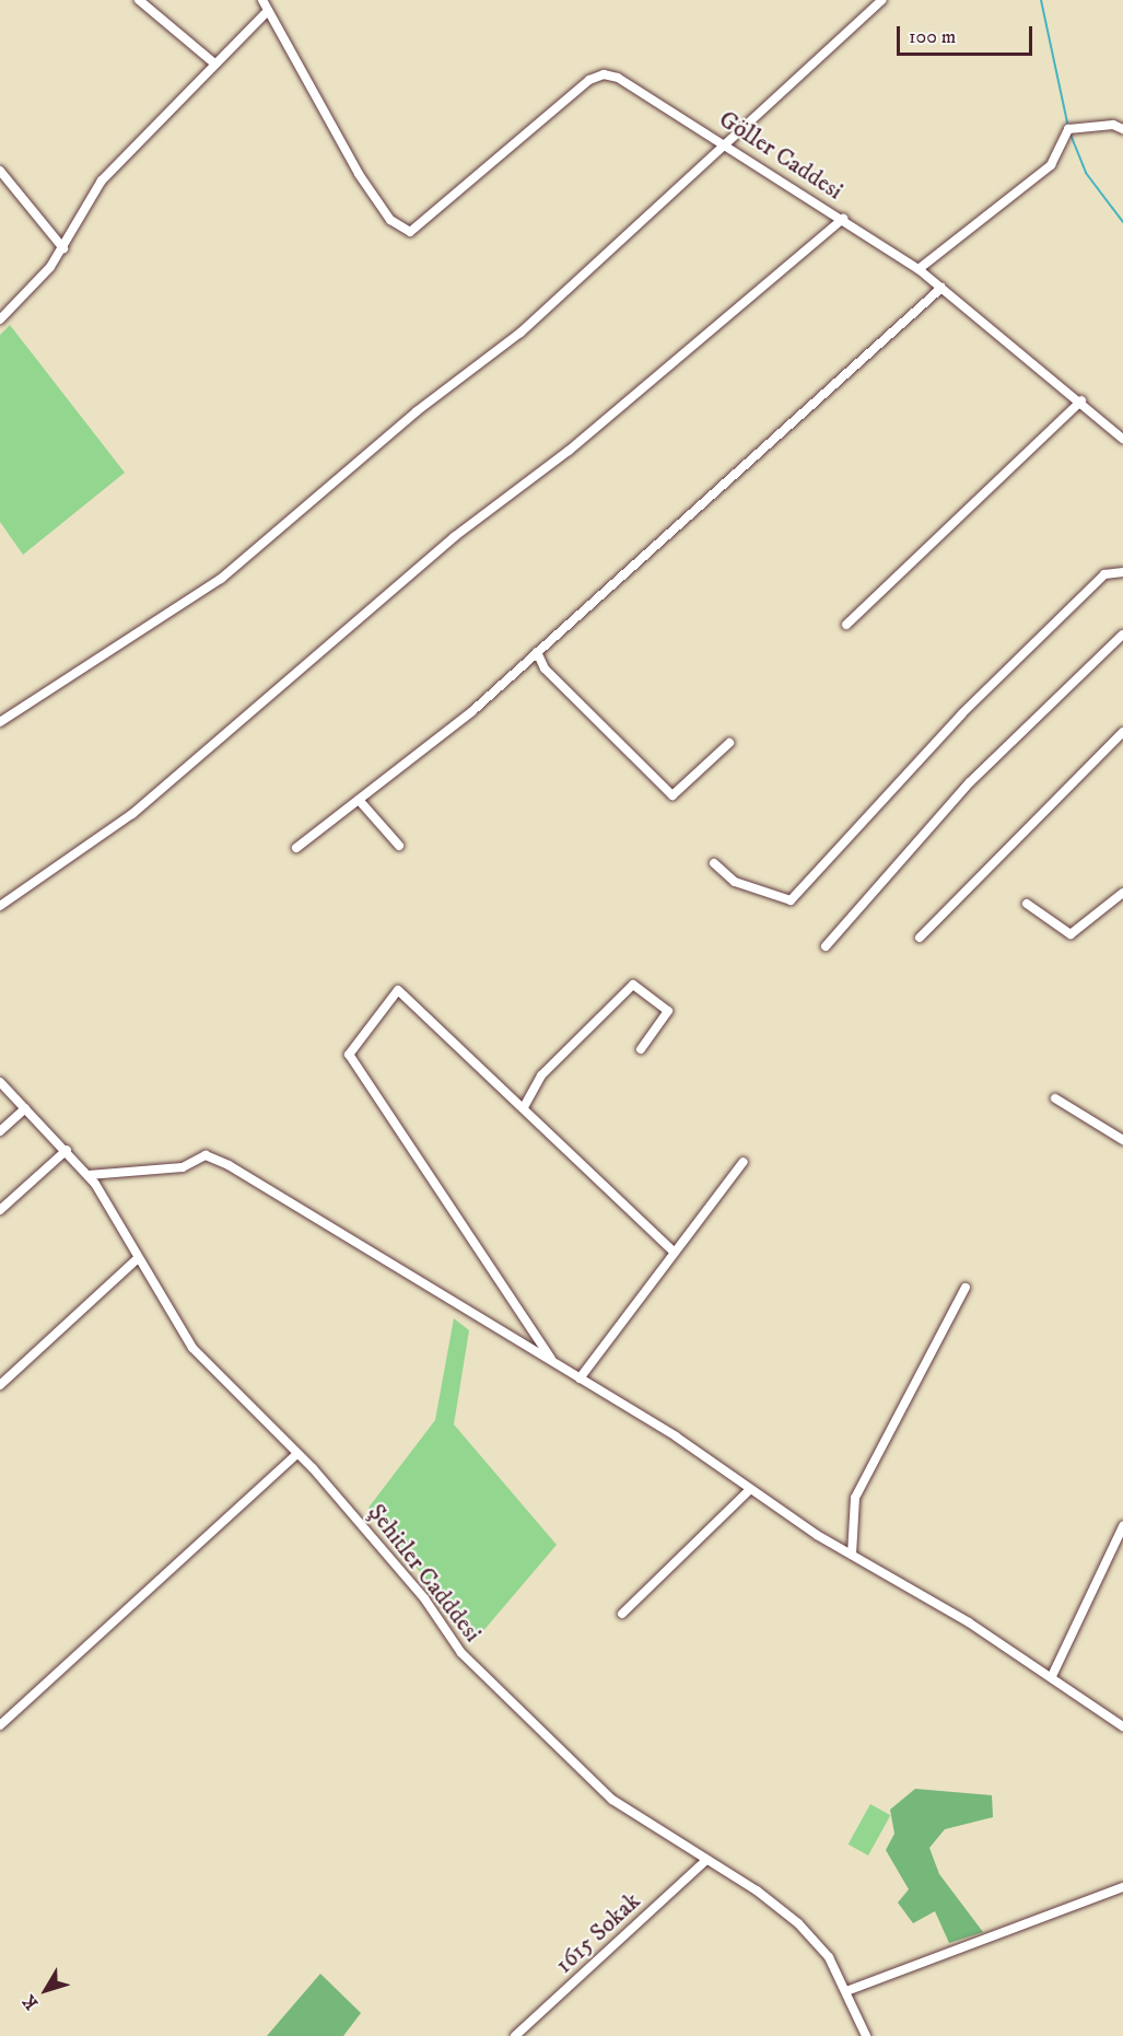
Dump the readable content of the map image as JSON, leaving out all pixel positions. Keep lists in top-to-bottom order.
{
  "streets": {
    "street": ["Göller Caddesi", "Şehitler Cadddesi", "1615 Sokak"]
  },
  "crossings": [
    ["Şehitler Cadddesi", "1615 Sokak"]
  ],
  "scale_bar": "100 m",
  "north": "bottom left"
}
